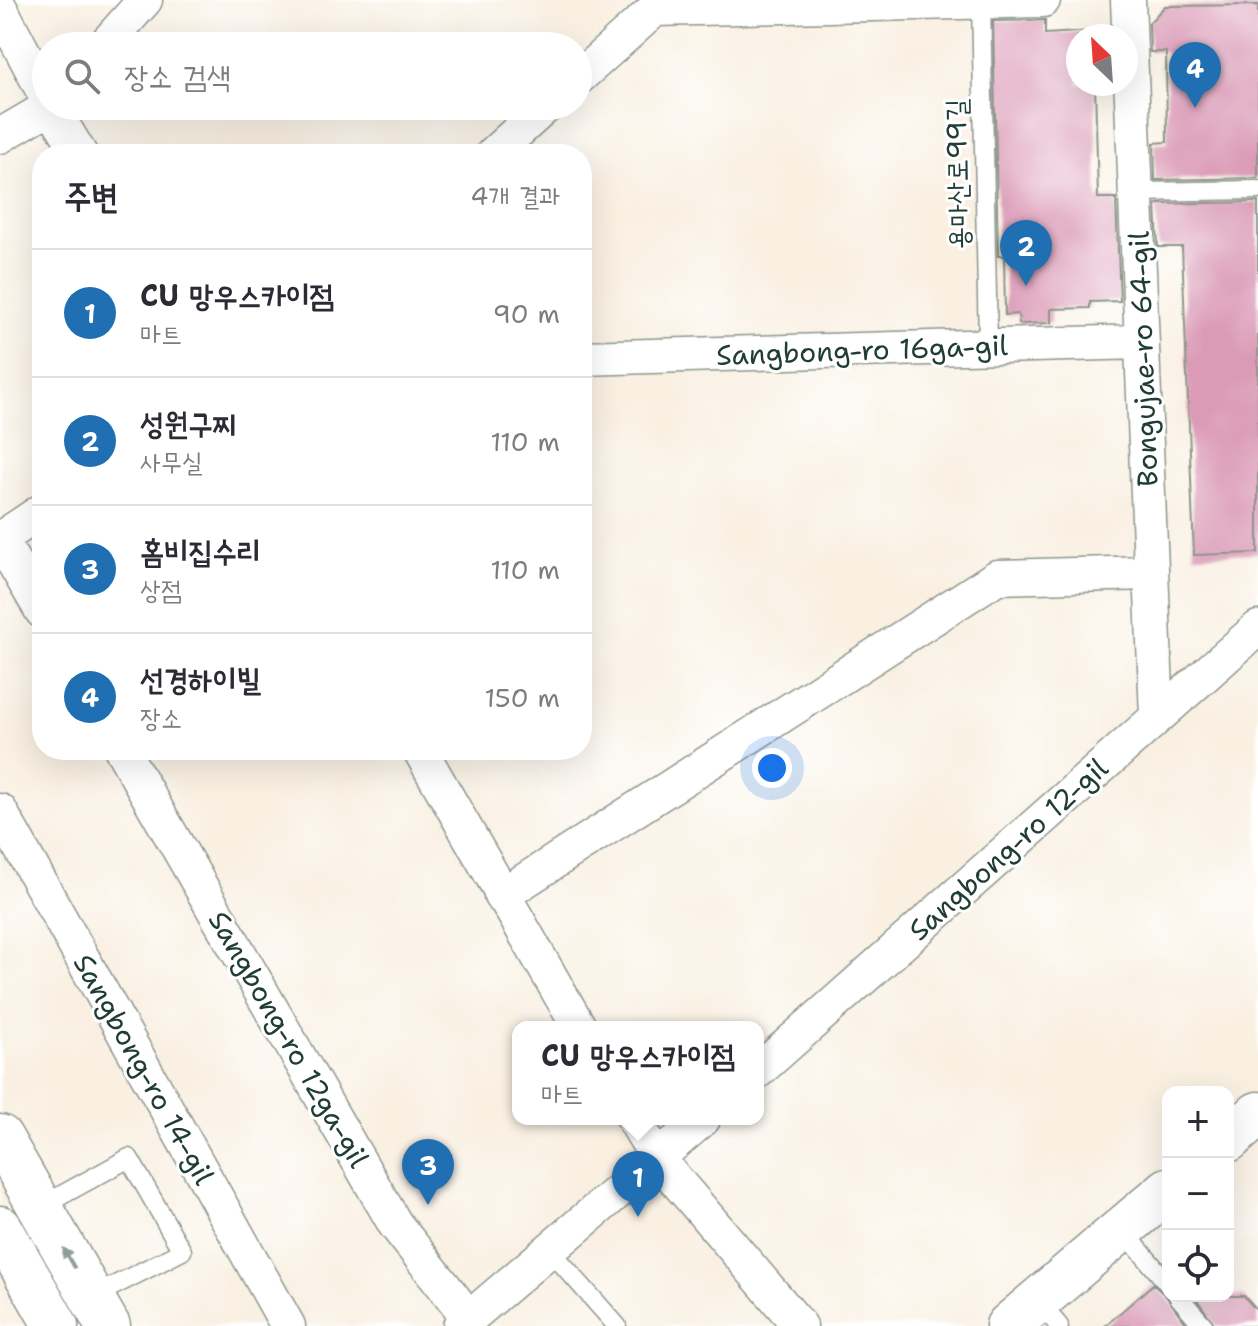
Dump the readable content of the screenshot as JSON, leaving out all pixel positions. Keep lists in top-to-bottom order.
{
  "streets": {
    "street": [
      "Sangbong-ro 16ga-gil",
      "Bongujae-ro 64-gil",
      "Sangbong-ro 12-gil",
      "Sangbong-ro 12ga-gil",
      "Sangbong-ro 14-gil"
    ],
    "lane": ["용마산로99길"]
  },
  "crossings": [
    ["용마산로99길", "Sangbong-ro 16ga-gil"],
    ["Sangbong-ro 16ga-gil", "Bongujae-ro 64-gil"],
    ["Bongujae-ro 64-gil", "Sangbong-ro 12-gil"]
  ],
  "north": "top left",
  "page": {
    "search": "장소 검색",
    "pins": [
      "4",
      "2",
      "3",
      "1"
    ],
    "heading": ["주변", "4개 결과"],
    "list": [
      {
        "mark": "1",
        "name": "CU 망우스카이점",
        "note": "마트",
        "value": "90 m"
      },
      {
        "mark": "2",
        "name": "성원구찌",
        "note": "사무실",
        "value": "110 m"
      },
      {
        "mark": "3",
        "name": "홈비집수리",
        "note": "상점",
        "value": "110 m"
      },
      {
        "mark": "4",
        "name": "선경하이빌",
        "note": "장소",
        "value": "150 m"
      }
    ],
    "popup": ["CU 망우스카이점", "마트"],
    "map_buttons": ["+", "−"]
  }
}
